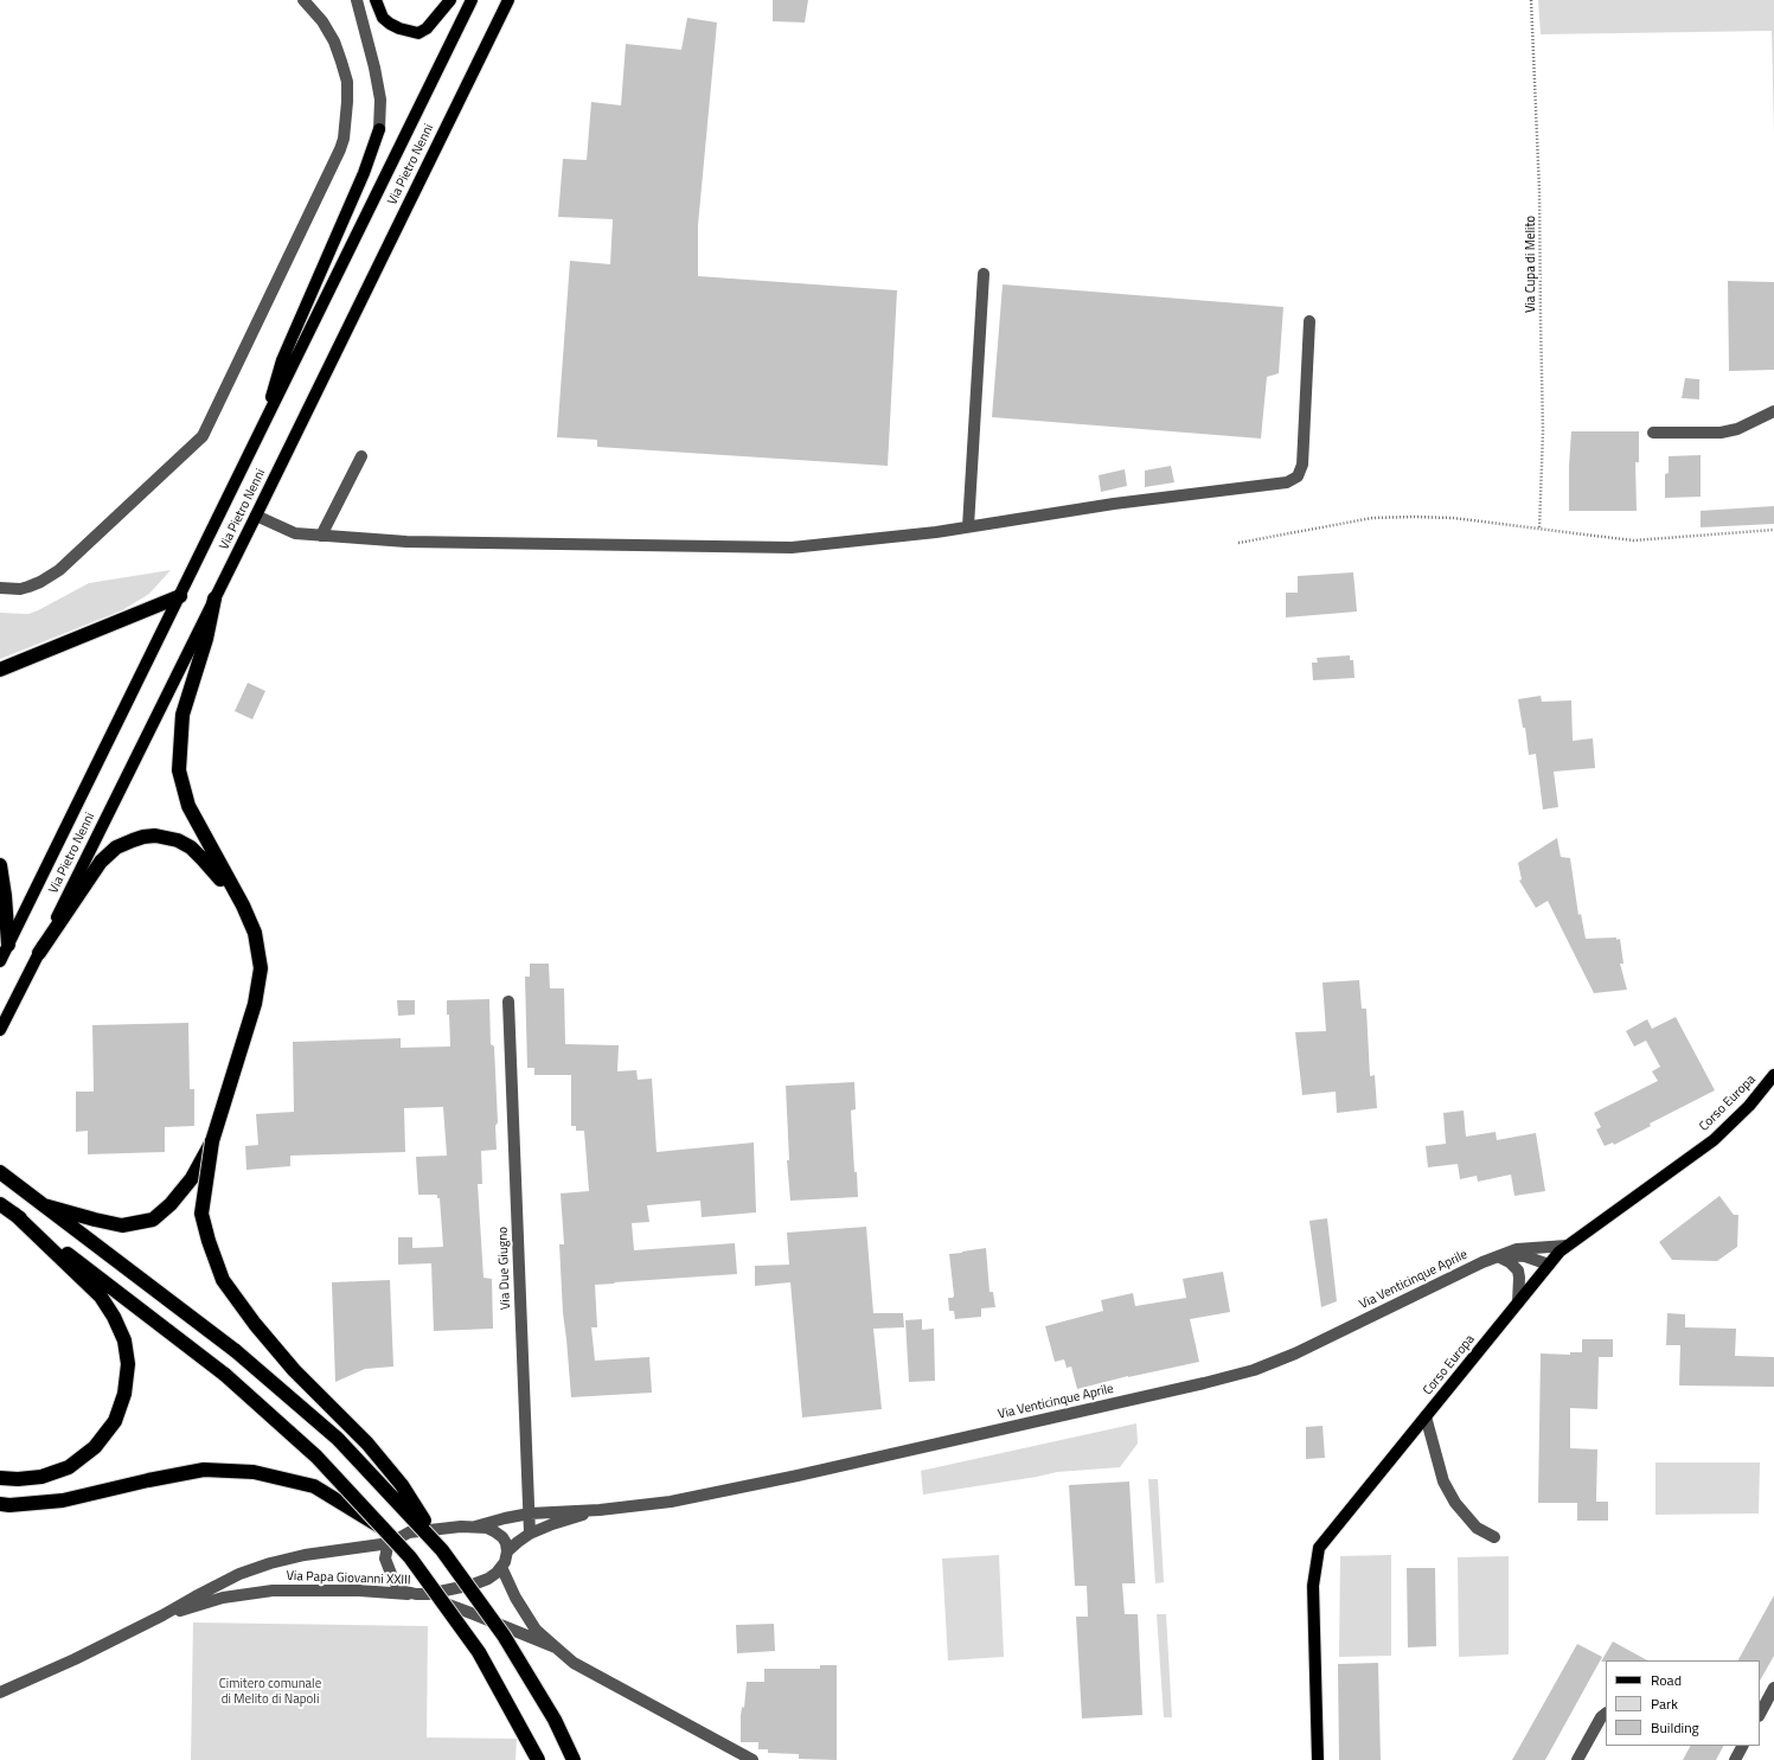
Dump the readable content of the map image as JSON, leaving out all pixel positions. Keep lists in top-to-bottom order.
{
  "streets": {
    "main road": ["Via Pietro Nenni", "Corso Europa"],
    "street": ["Via Due Giugno", "Via Venticinque Aprile", "Via Papa Giovanni XXIII"],
    "path": ["Via Cupa di Melito"]
  },
  "crossings": [
    ["Corso Europa", "Via Venticinque Aprile"],
    ["Via Due Giugno", "Via Venticinque Aprile"],
    ["Via Venticinque Aprile", "Via Papa Giovanni XXIII"]
  ],
  "parks": ["Cimitero comunale di Melito di Napoli"],
  "legend": ["Road", "Park", "Building"]
}
